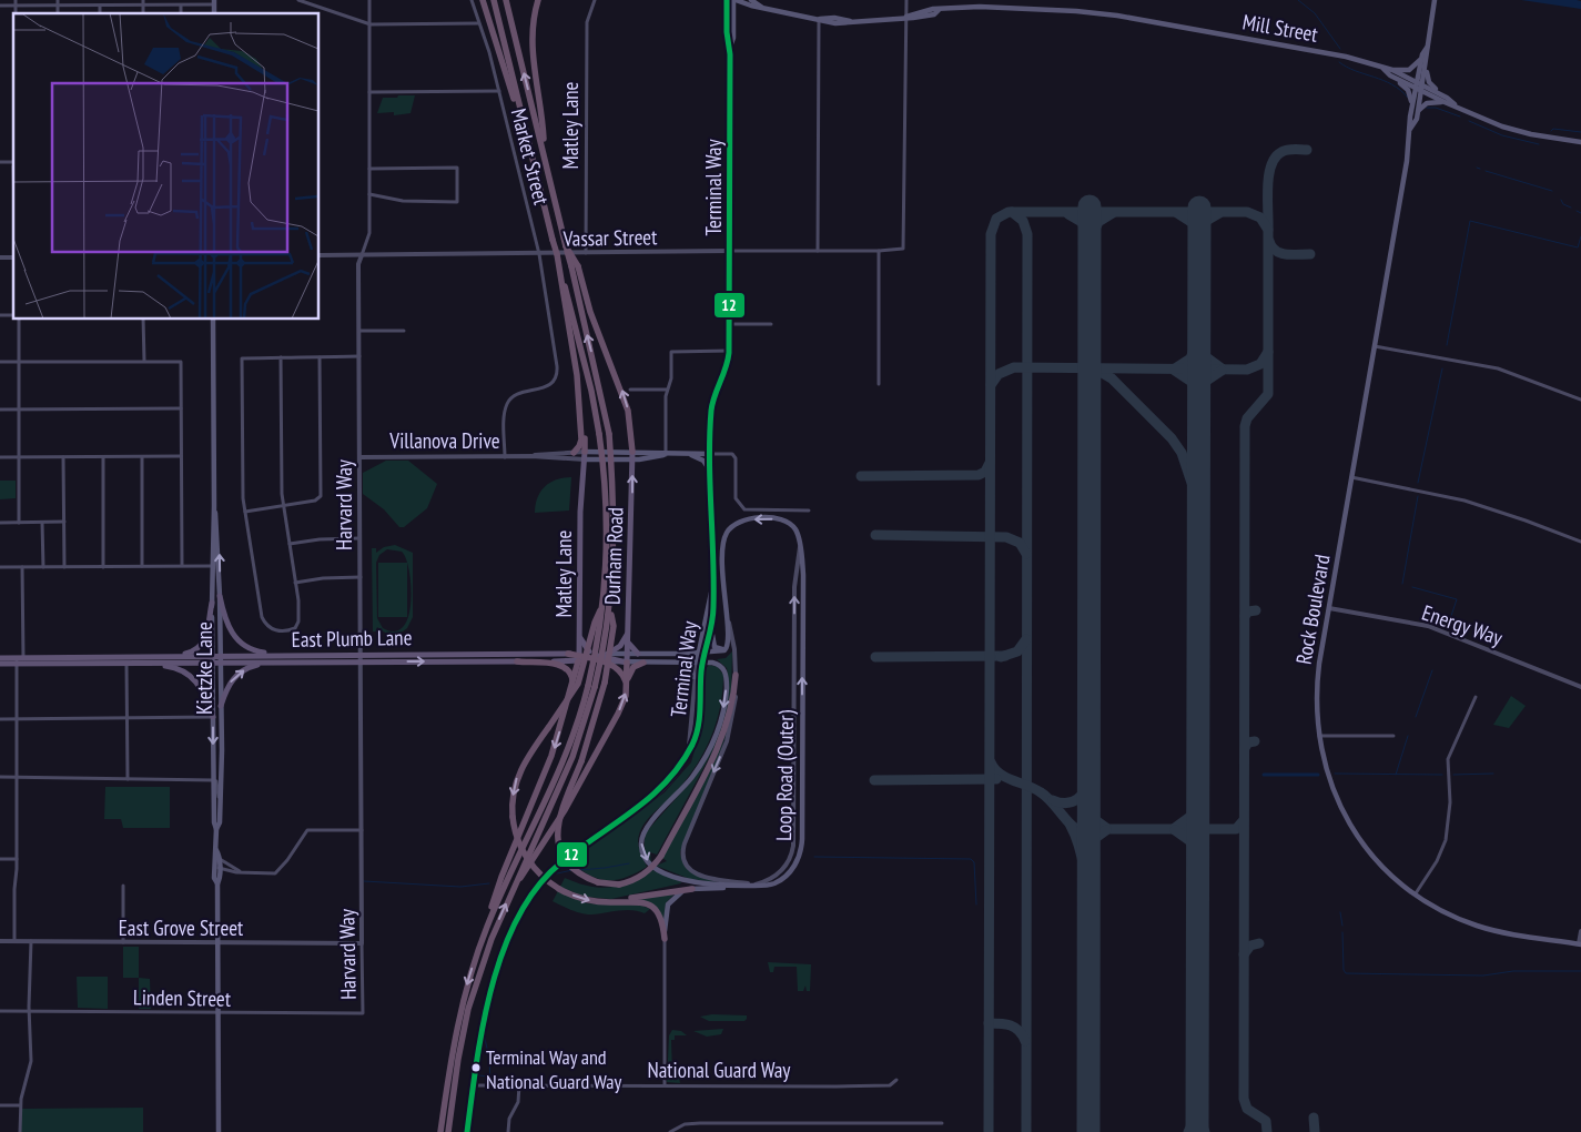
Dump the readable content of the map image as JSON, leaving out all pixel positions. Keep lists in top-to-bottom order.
{
  "streets": {
    "main road": [
      "Mill Street",
      "Matley Lane",
      "Terminal Way",
      "Villanova Drive",
      "Durham Road",
      "Rock Boulevard",
      "East Plumb Lane",
      "Kietzke Lane",
      "Loop Road (Outer)"
    ],
    "street": [
      "Market Street",
      "Vassar Street",
      "Harvard Way",
      "Energy Way",
      "East Grove Street",
      "Linden Street",
      "National Guard Way"
    ]
  },
  "crossings": [
    ["Mill Street", "Terminal Way"],
    ["Mill Street", "Vassar Street"],
    ["Mill Street", "Rock Boulevard"],
    ["Matley Lane", "Vassar Street"],
    ["Matley Lane", "Villanova Drive"],
    ["Matley Lane", "East Plumb Lane"],
    ["Market Street", "Vassar Street"],
    ["Market Street", "Villanova Drive"],
    ["Terminal Way", "Vassar Street"],
    ["Terminal Way", "Villanova Drive"],
    ["Terminal Way", "Loop Road (Outer)"],
    ["Terminal Way", "National Guard Way"],
    ["Vassar Street", "Harvard Way"],
    ["Villanova Drive", "Harvard Way"],
    ["Villanova Drive", "Durham Road"],
    ["Harvard Way", "East Plumb Lane"],
    ["Harvard Way", "East Grove Street"],
    ["Harvard Way", "Linden Street"],
    ["Rock Boulevard", "Energy Way"],
    ["East Plumb Lane", "Kietzke Lane"],
    ["Kietzke Lane", "East Grove Street"],
    ["Kietzke Lane", "Linden Street"]
  ],
  "one_way": ["Durham Road"],
  "places": ["Terminal Way and National Guard Way"],
  "lines": ["transit line 12"]
}
